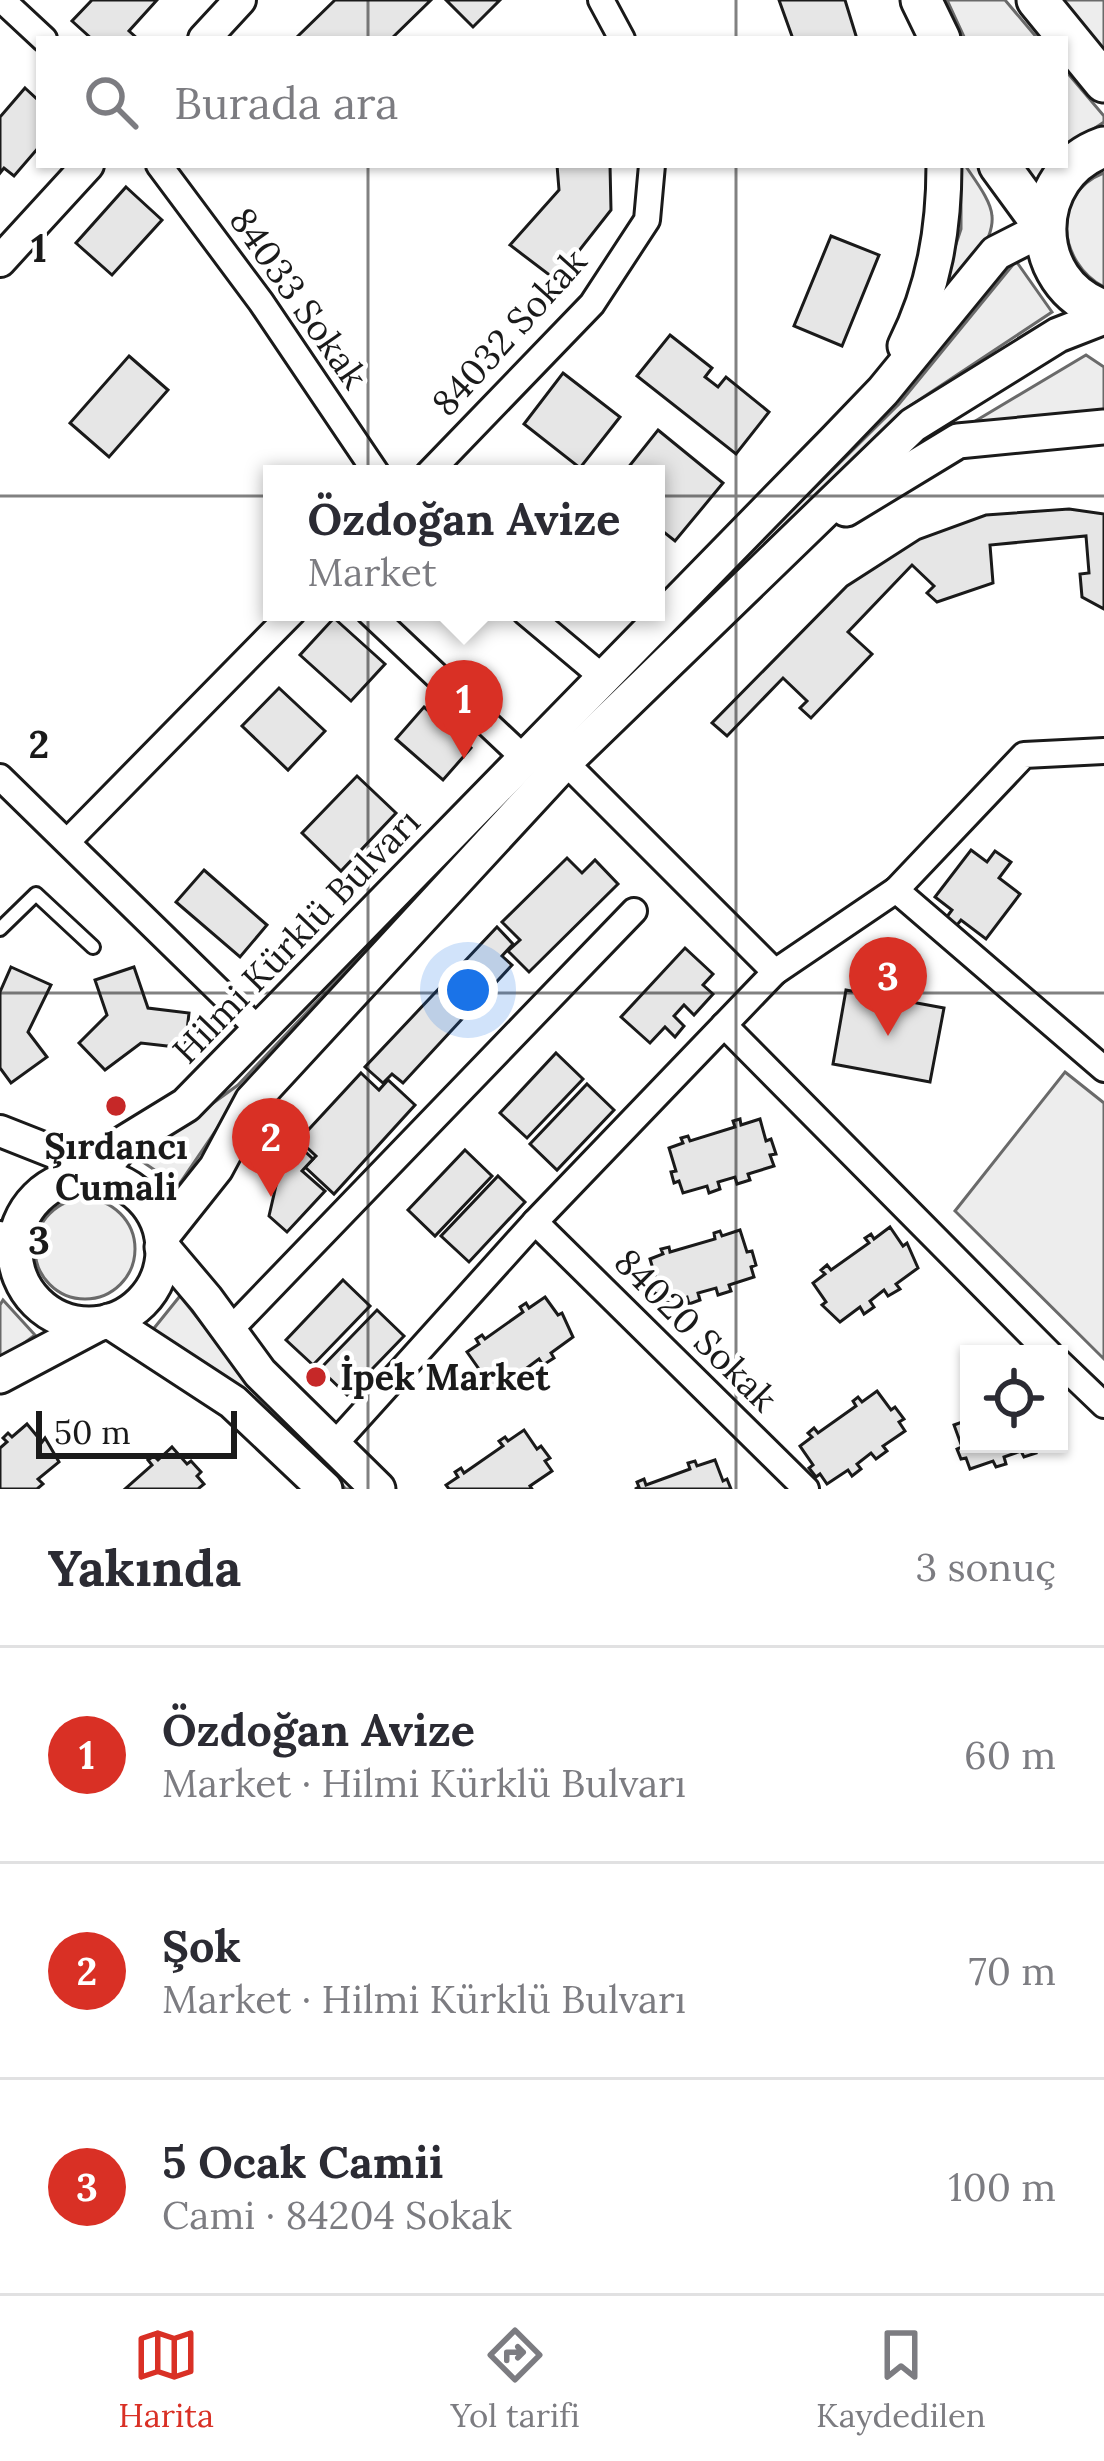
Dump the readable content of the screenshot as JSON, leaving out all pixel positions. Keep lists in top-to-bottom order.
{
  "streets": {
    "main road": ["Hilmi Kürklü Bulvarı"],
    "street": ["84033 Sokak", "84032 Sokak", "84020 Sokak"]
  },
  "places": ["Şırdancı Cumali", "İpek Market"],
  "scale_bar": "50 m",
  "page": {
    "search": "Burada ara",
    "popup": ["Özdoğan Avize", "Market"],
    "pins": ["1", "3", "2"],
    "scale": "50 m",
    "heading": ["Yakında", "3 sonuç"],
    "list": [
      {
        "mark": "1",
        "name": "Özdoğan Avize",
        "note": "Market · Hilmi Kürklü Bulvarı",
        "value": "60 m"
      },
      {
        "mark": "2",
        "name": "Şok",
        "note": "Market · Hilmi Kürklü Bulvarı",
        "value": "70 m"
      },
      {
        "mark": "3",
        "name": "5 Ocak Camii",
        "note": "Cami · 84204 Sokak",
        "value": "100 m"
      }
    ],
    "nav": ["Harita", "Yol tarifi", "Kaydedilen"]
  },
  "grid": {
    "rows": ["1", "2", "3"]
  }
}
